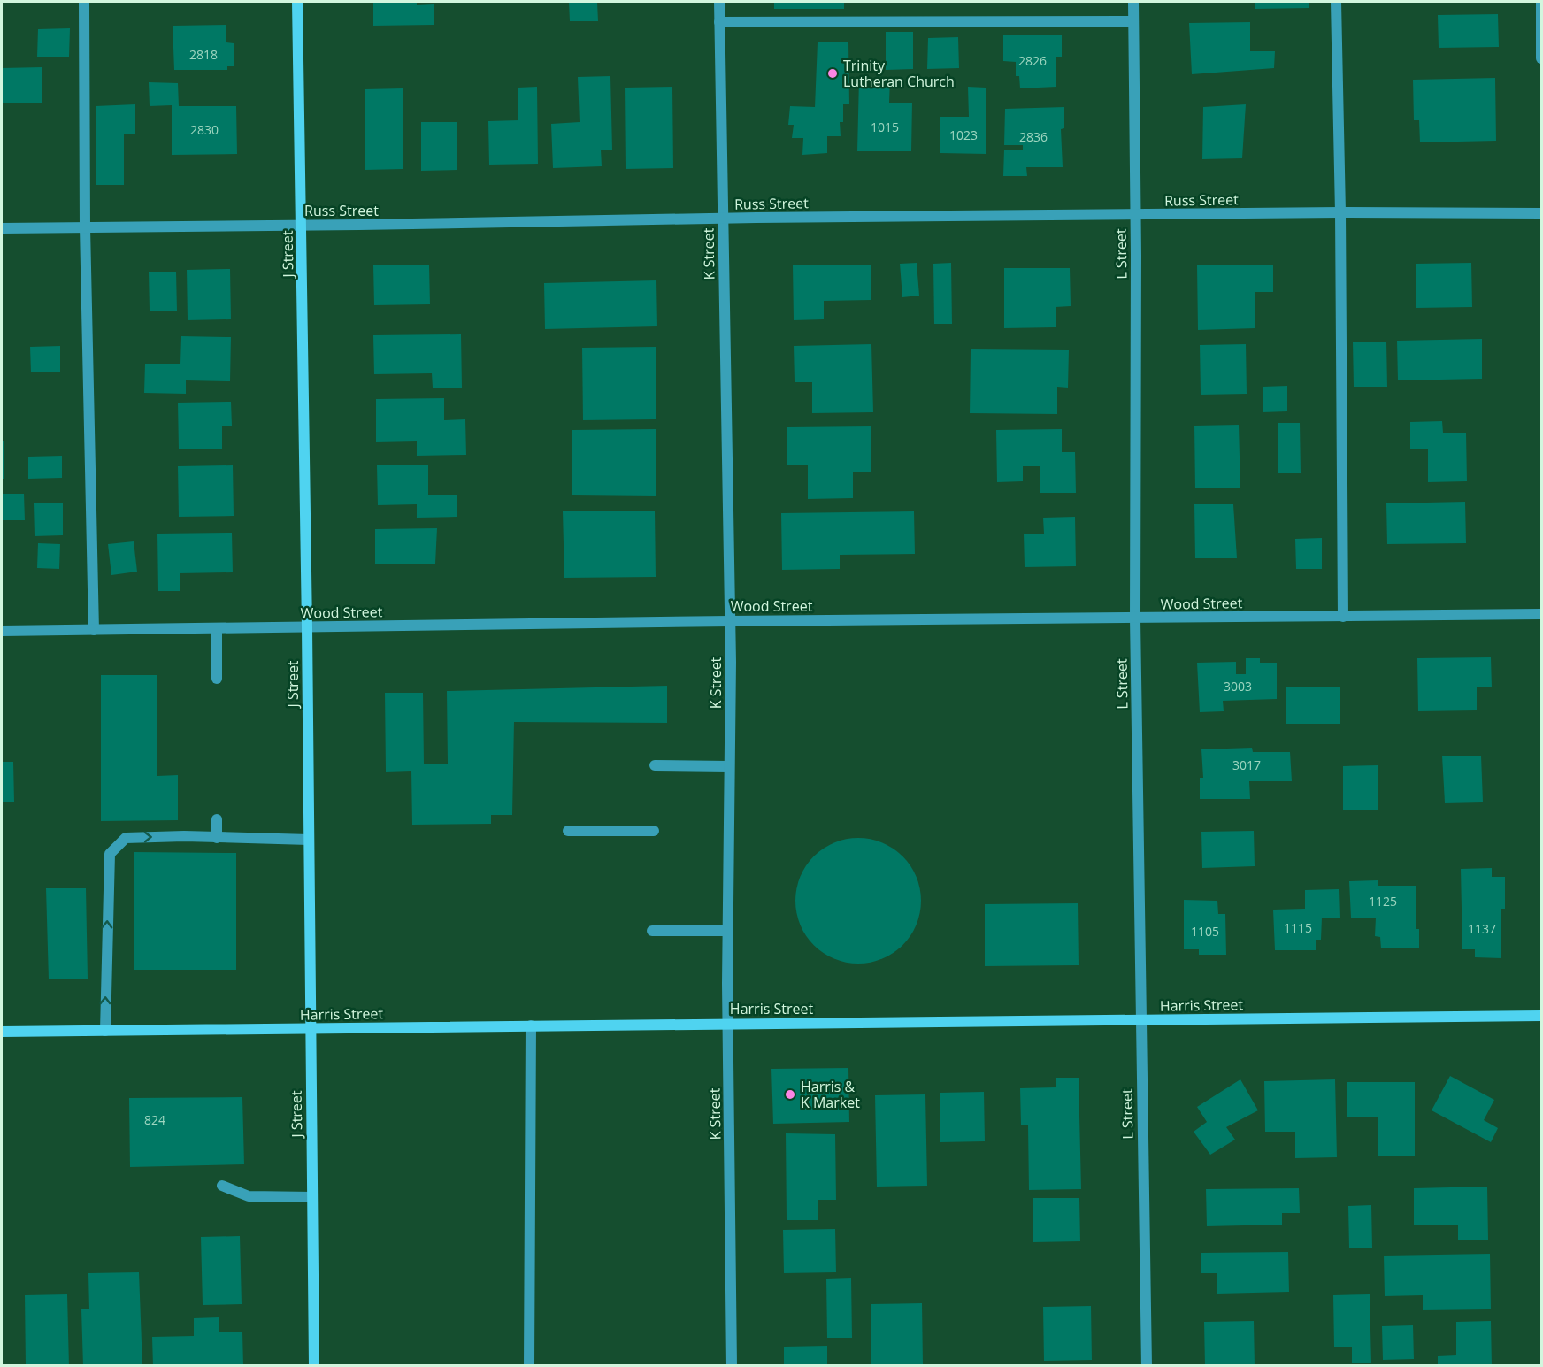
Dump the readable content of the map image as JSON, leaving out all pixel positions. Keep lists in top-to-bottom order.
{
  "streets": {
    "main road": ["J Street", "Harris Street"],
    "street": [
      "Russ Street",
      "K Street",
      "L Street",
      "Wood Street"
    ]
  },
  "crossings": [
    ["Russ Street", "J Street"],
    ["Russ Street", "K Street"],
    ["Russ Street", "L Street"],
    ["J Street", "Wood Street"],
    ["J Street", "Harris Street"],
    ["K Street", "Wood Street"],
    ["K Street", "Harris Street"],
    ["L Street", "Wood Street"],
    ["L Street", "Harris Street"]
  ],
  "places": ["Trinity Lutheran Church", "Harris & K Market"],
  "house_numbers": [
    "2818",
    "2826",
    "1015",
    "2830",
    "1023",
    "2836",
    "3003",
    "3017",
    "1125",
    "1115",
    "1137",
    "1105",
    "824"
  ]
}
